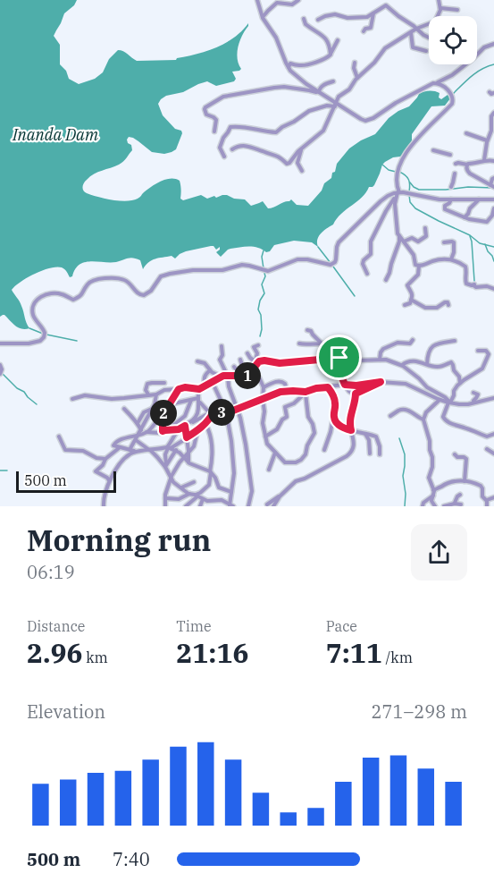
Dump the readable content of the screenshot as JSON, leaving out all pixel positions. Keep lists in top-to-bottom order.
{
  "water": ["Inanda Dam"],
  "scale_bar": "500 m",
  "page": {
    "pins": ["1", "3", "2"],
    "scale": "500 m",
    "heading": ["Morning run", "06:19"],
    "stats": [
      ["Distance", "2.96 km"],
      ["Time", "21:16"],
      ["Pace", "7:11 /km"]
    ],
    "chart": ["Elevation", "271–298 m"],
    "list": [
      {
        "name": "500 m",
        "note": "7:40"
      }
    ]
  }
}
